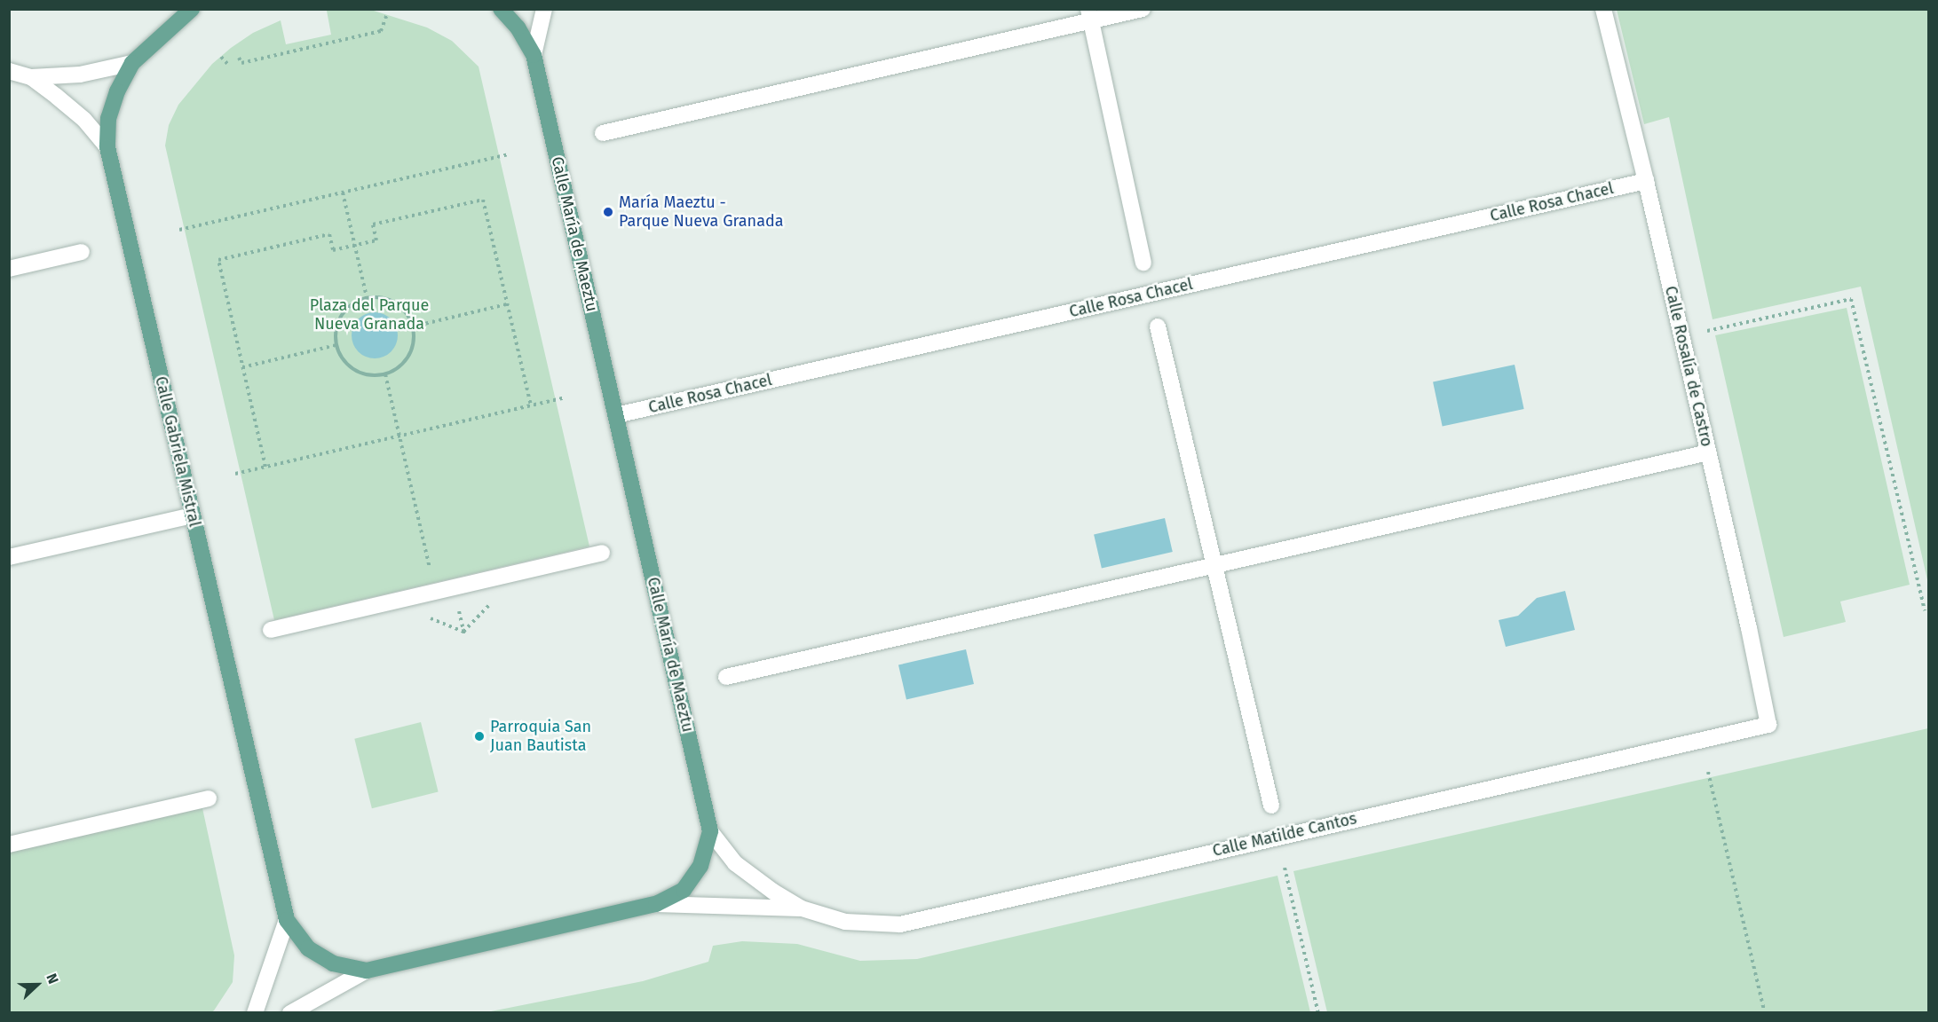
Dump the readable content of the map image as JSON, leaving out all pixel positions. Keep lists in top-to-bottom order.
{
  "streets": {
    "main road": ["Calle María de Maeztu", "Calle Gabriela Mistral"],
    "street": ["Calle Rosa Chacel", "Calle Rosalía de Castro", "Calle Matilde Cantos"]
  },
  "crossings": [
    ["Calle Rosa Chacel", "Calle María de Maeztu"],
    ["Calle Rosa Chacel", "Calle Rosalía de Castro"],
    ["Calle María de Maeztu", "Calle Gabriela Mistral"],
    ["Calle María de Maeztu", "Calle Matilde Cantos"],
    ["Calle Rosalía de Castro", "Calle Matilde Cantos"]
  ],
  "parks": ["Plaza del Parque Nueva Granada"],
  "places": ["María Maeztu - Parque Nueva Granada", "Parroquia San Juan Bautista"],
  "north": "right"
}
